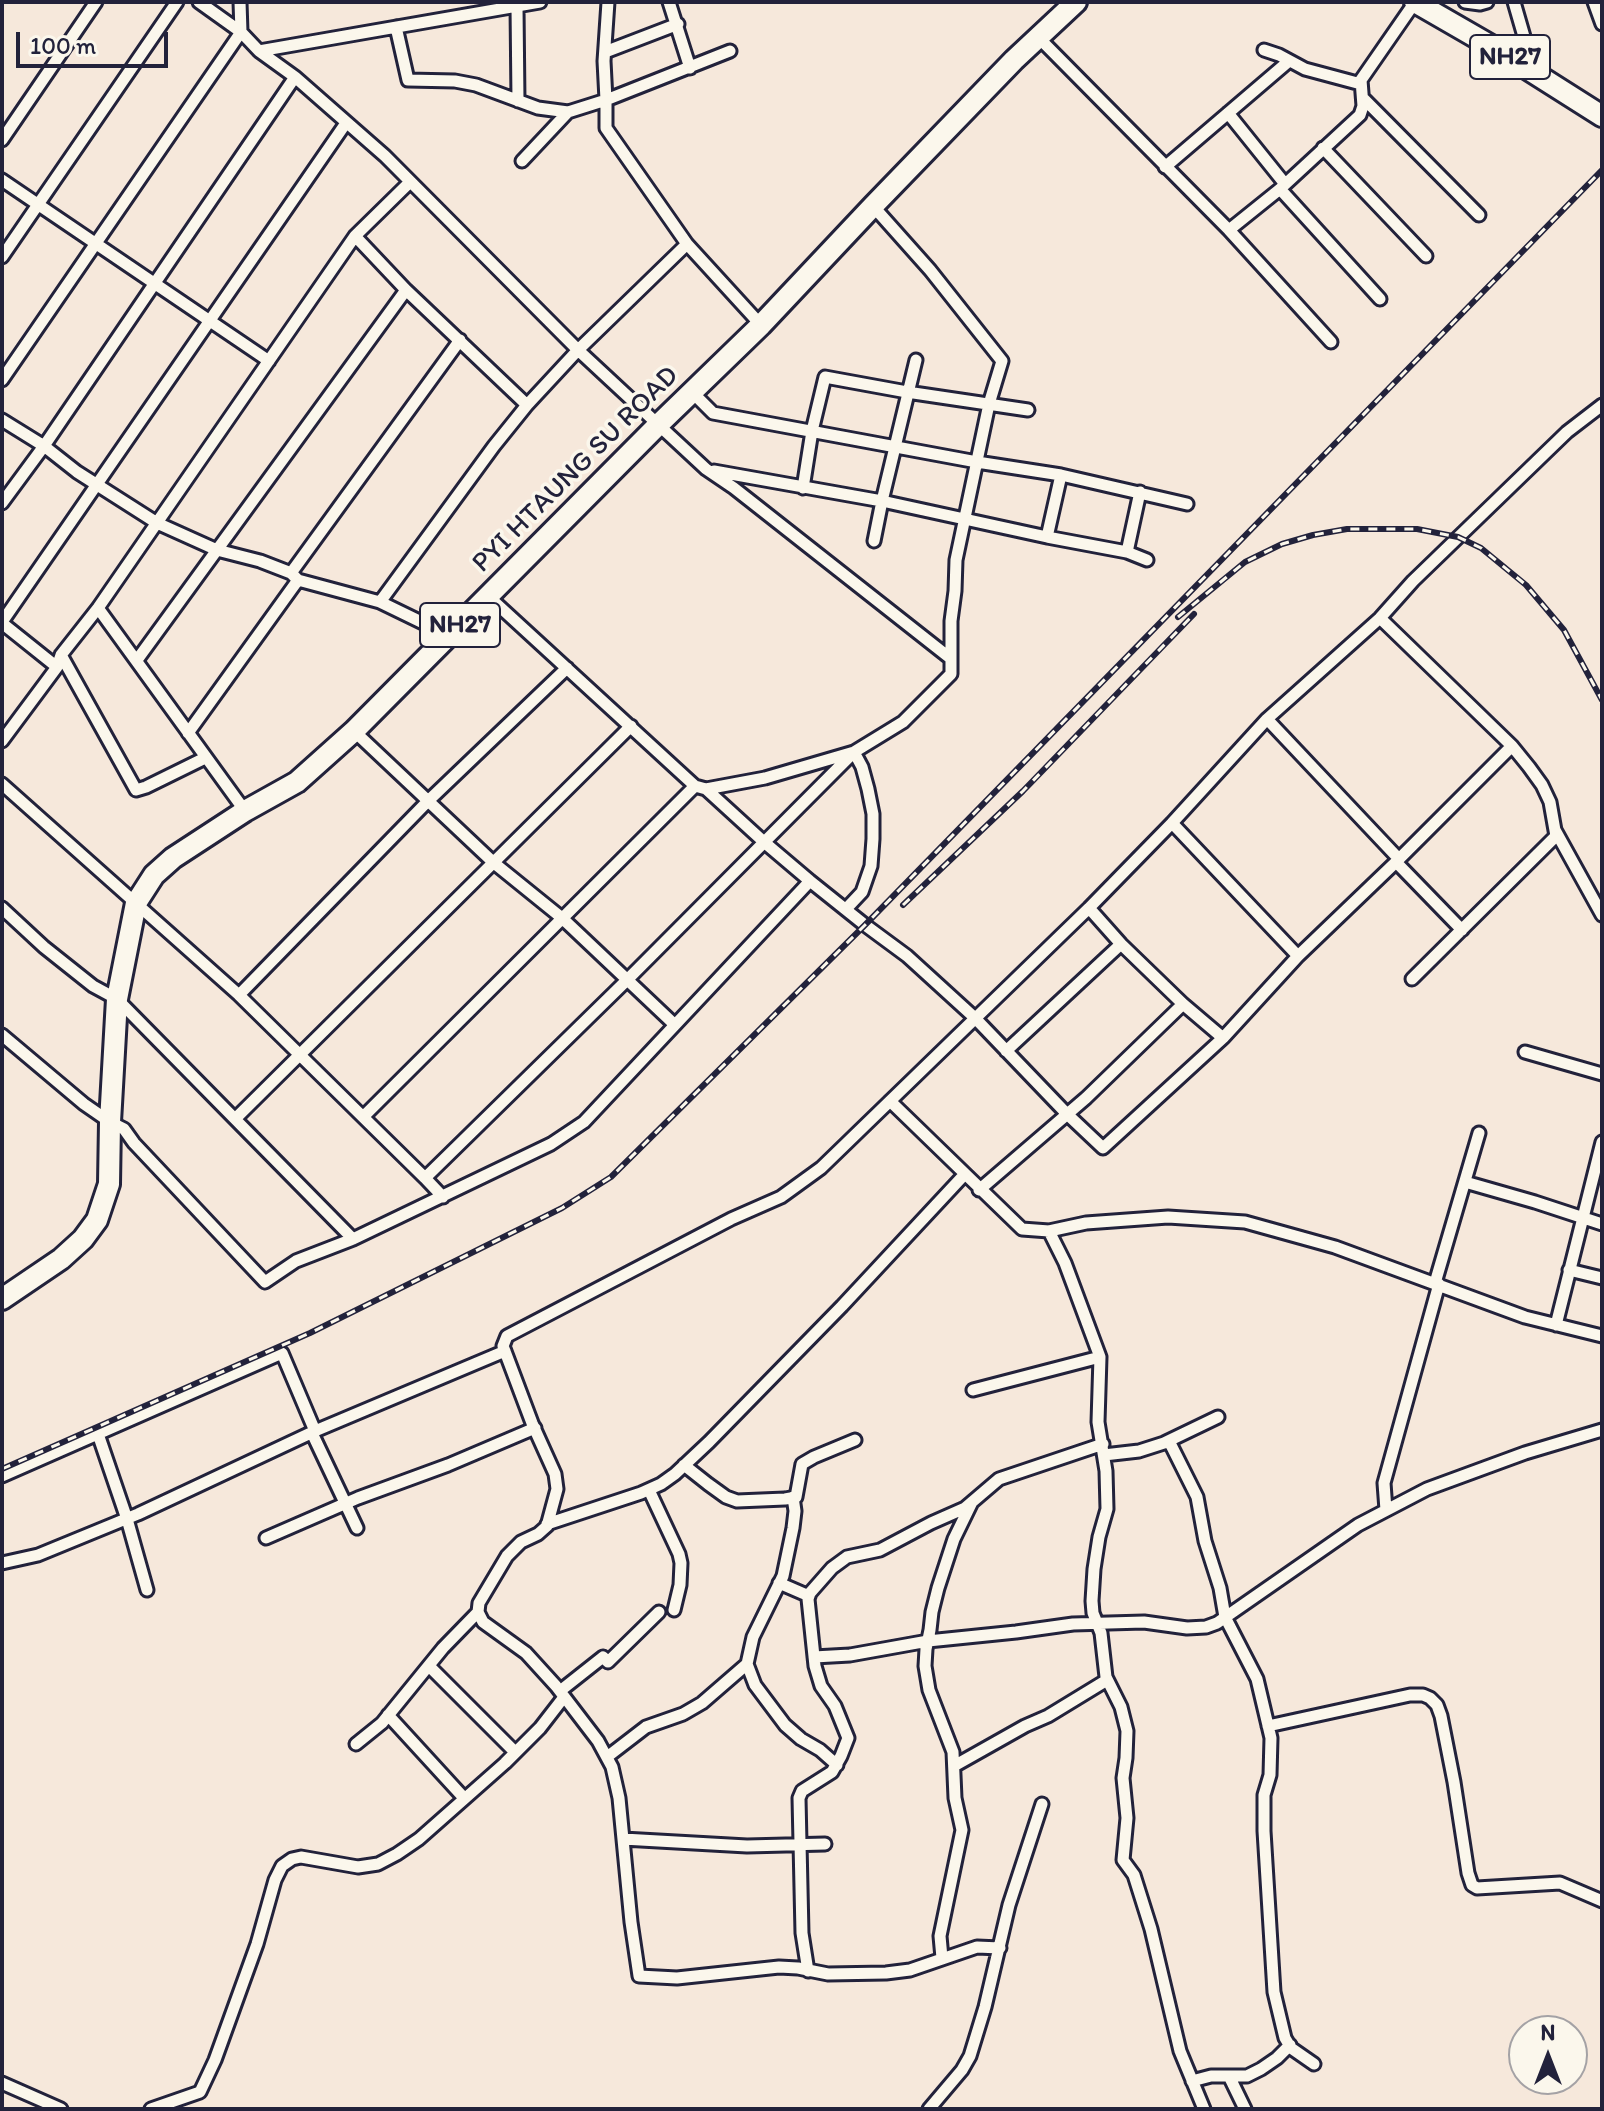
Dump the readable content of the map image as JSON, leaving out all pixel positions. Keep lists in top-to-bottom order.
{
  "streets": {
    "highway": ["NH27", "PYI HTAUNG SU ROAD"]
  },
  "scale_bar": "100 m",
  "north": "top"
}
